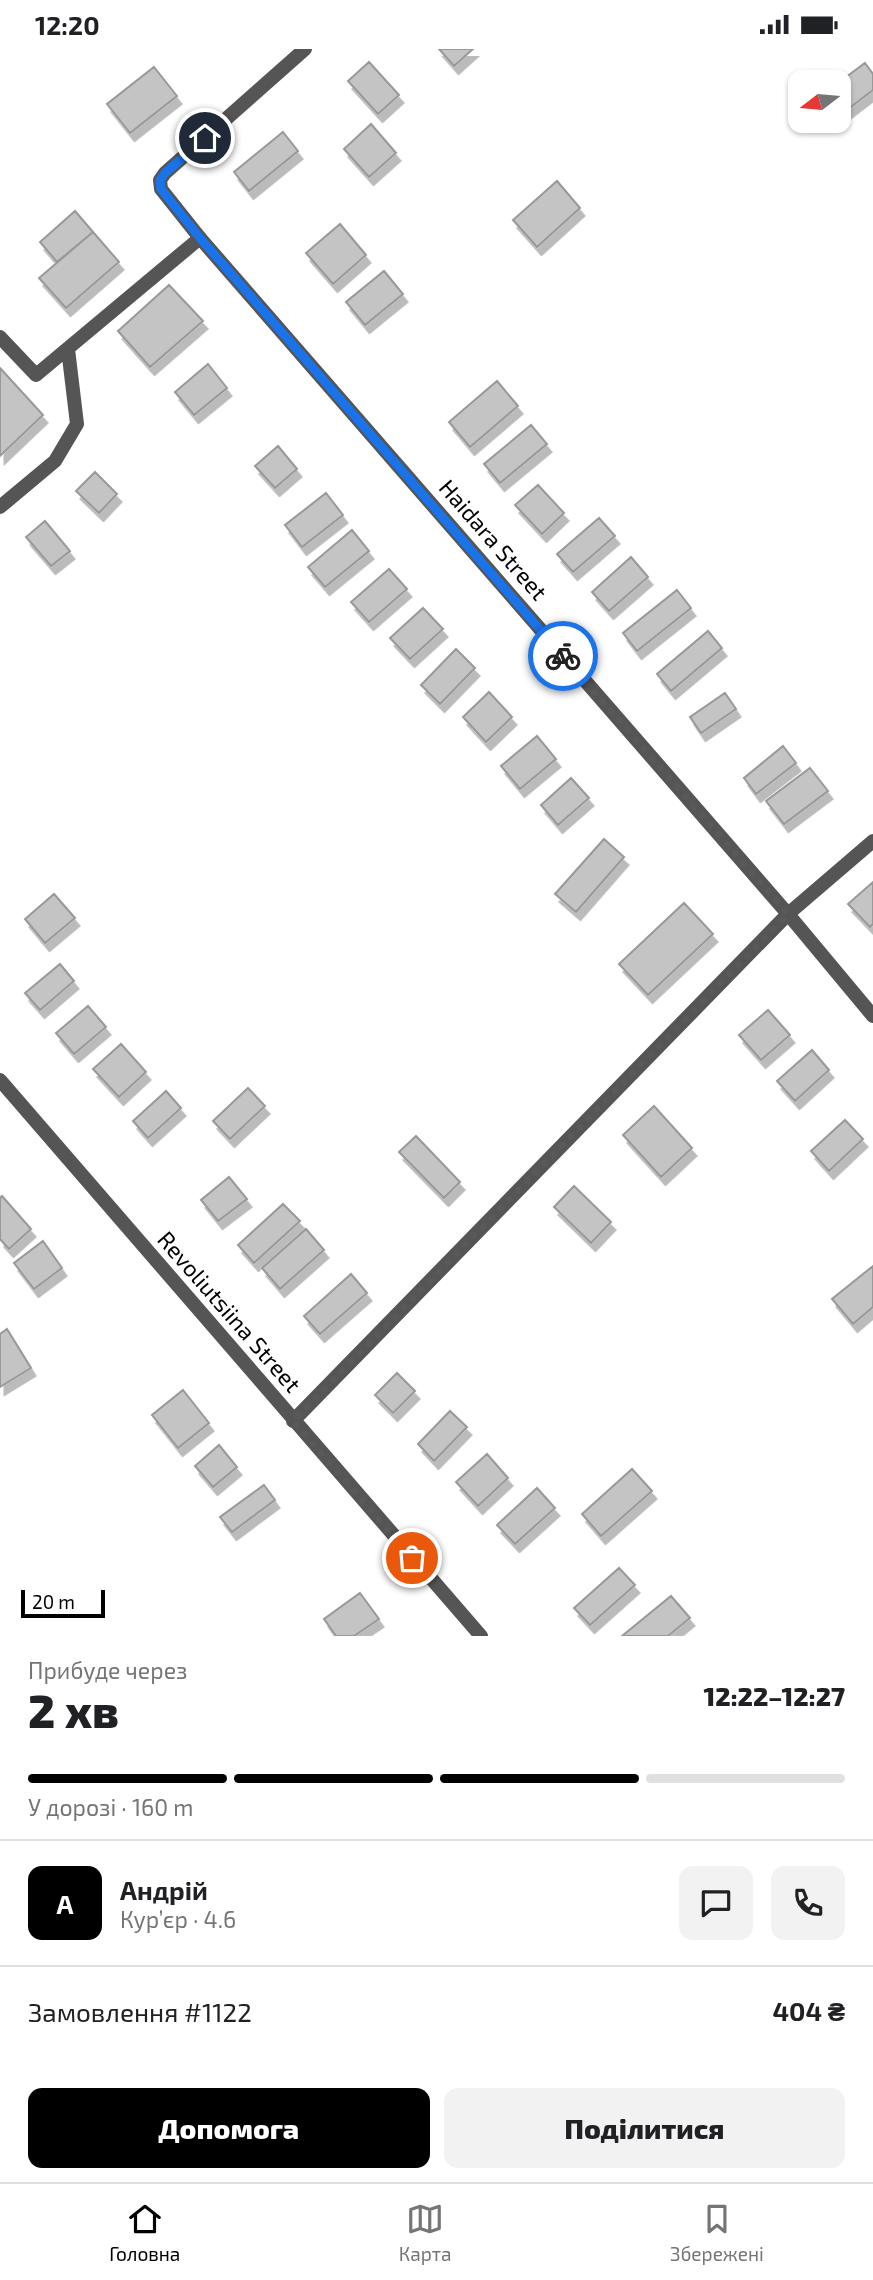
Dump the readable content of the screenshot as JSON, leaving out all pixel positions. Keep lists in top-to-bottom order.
{
  "streets": {
    "street": ["Haidara Street", "Revoliutsiina Street"]
  },
  "scale_bar": "20 m",
  "north": "left",
  "page": {
    "status": "12:20",
    "scale": "20 m",
    "heading": ["2 хв", "Прибуде через", "12:22–12:27"],
    "panel": [
      "Андрій",
      "Кур’єр · 4.6",
      "Замовлення #1122",
      "404 ₴"
    ],
    "bar": "У дорозі · 160 m",
    "round": "А",
    "buttons": ["Допомога", "Поділитися"],
    "tabs": ["Головна", "Карта", "Збережені"]
  }
}
